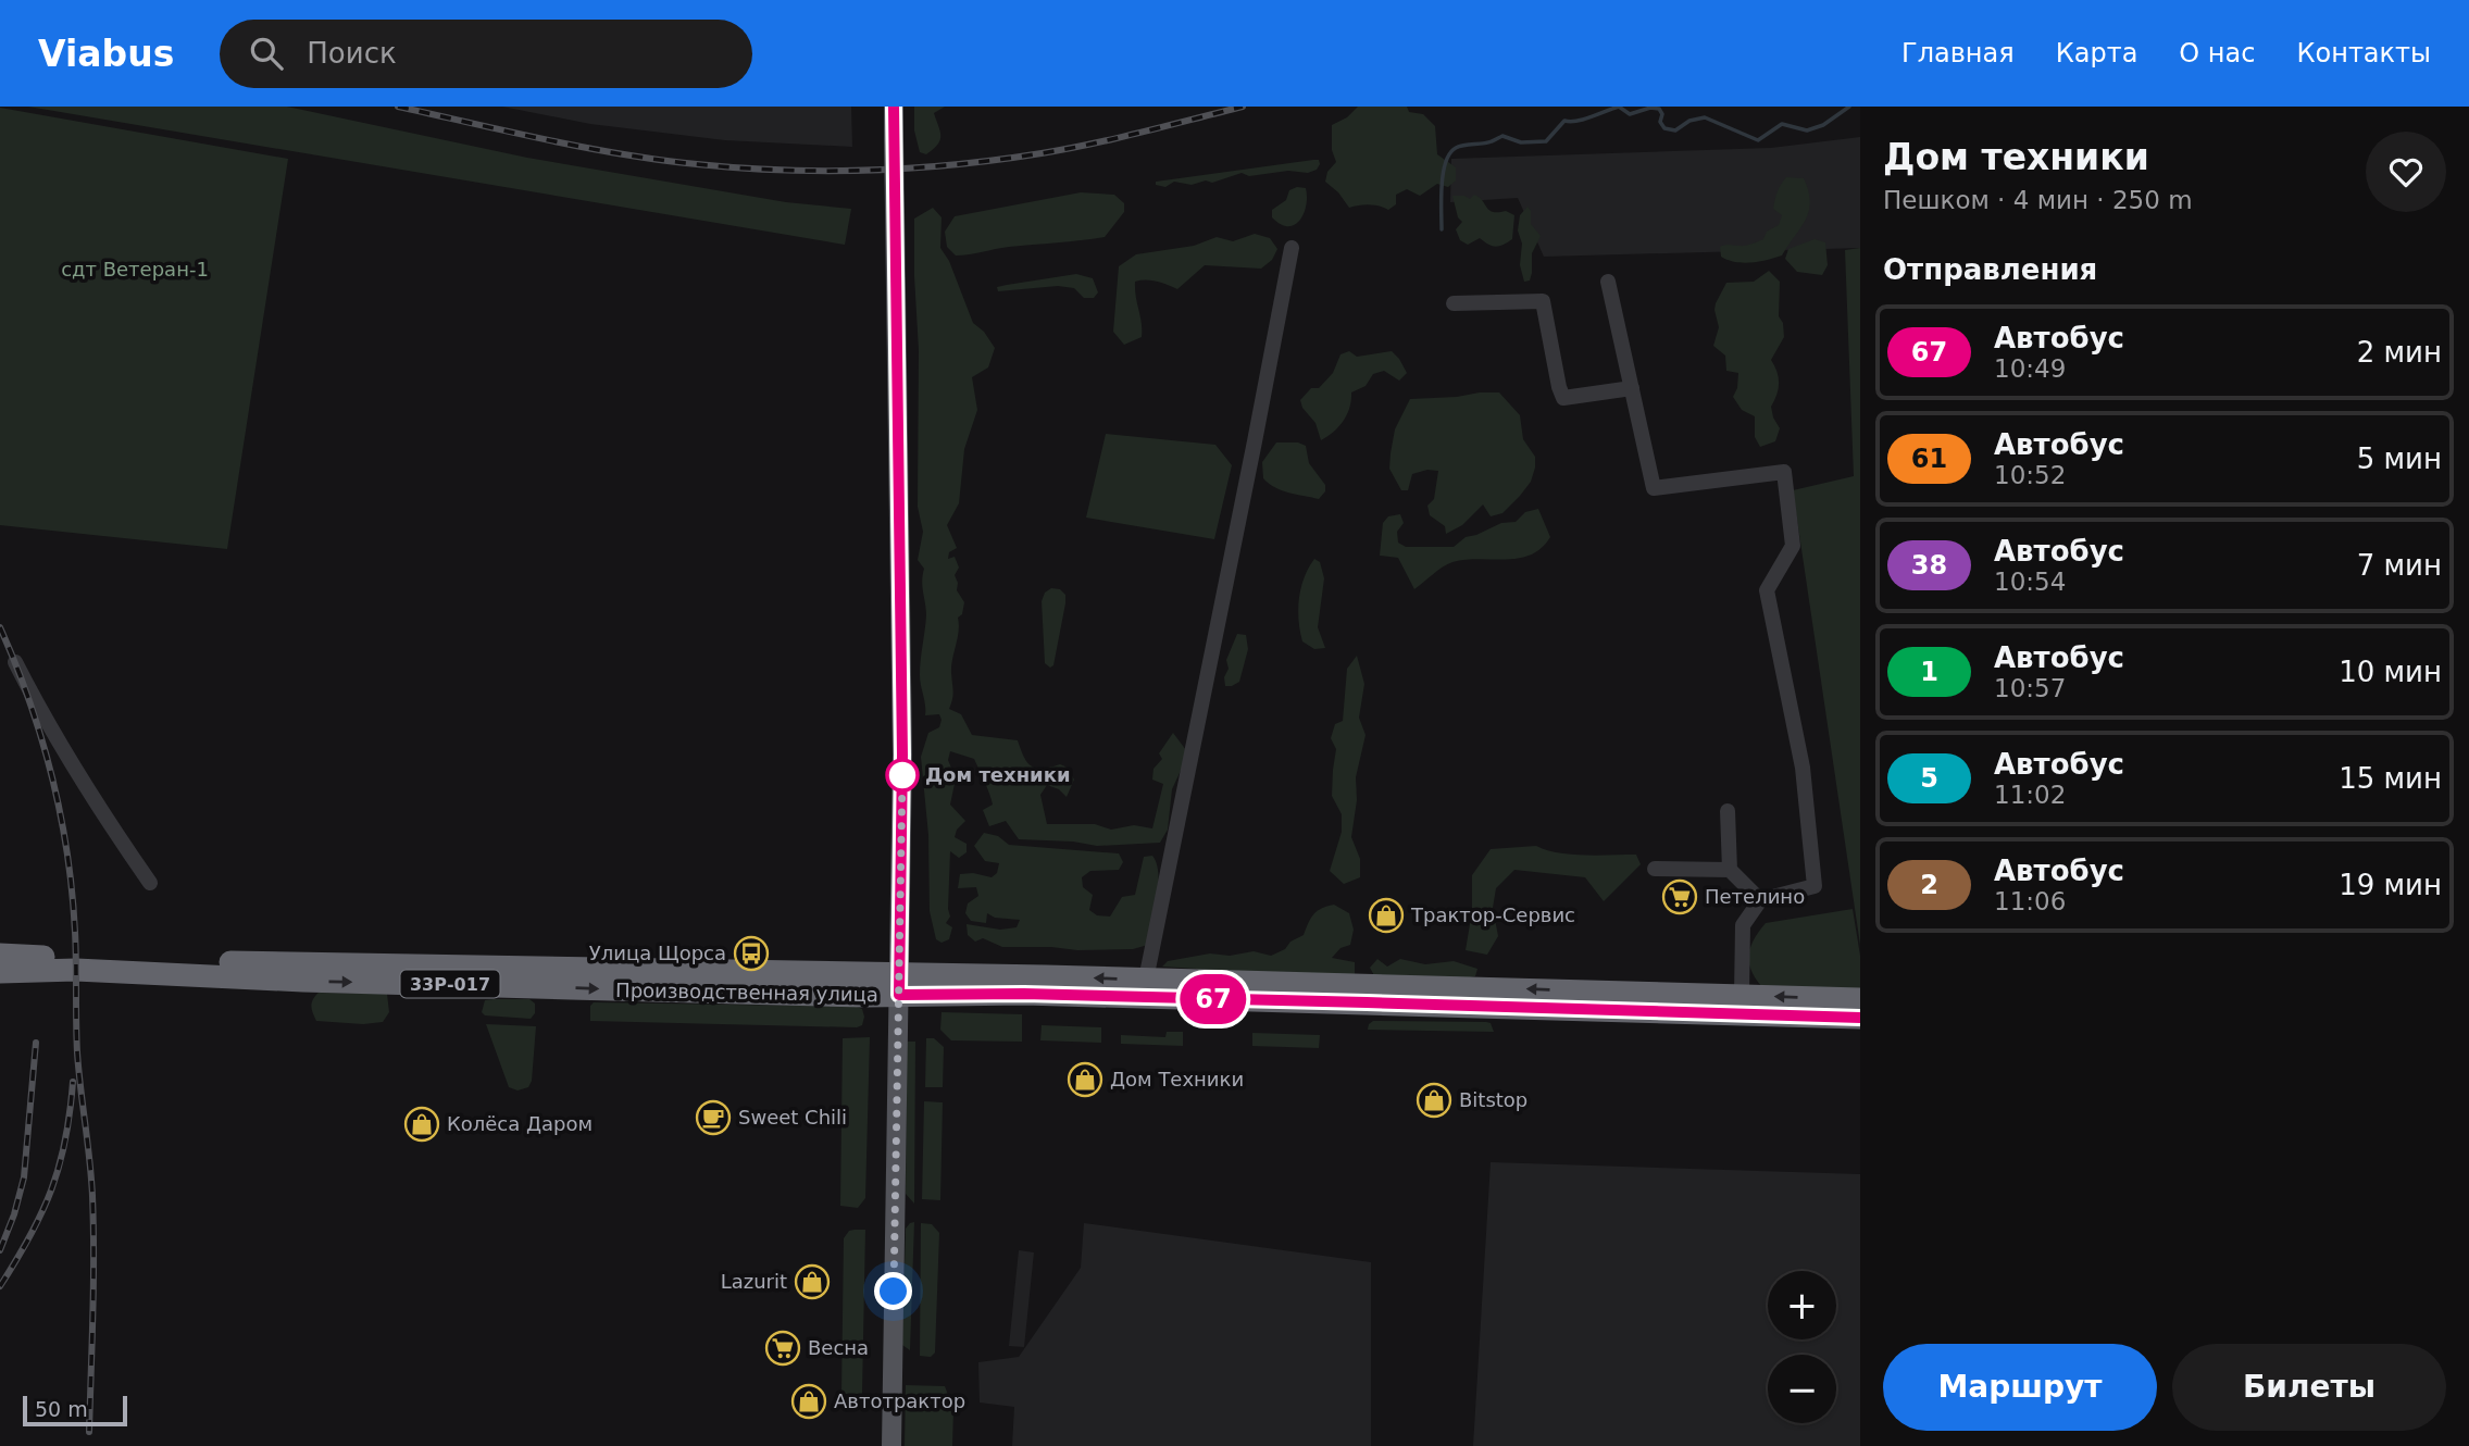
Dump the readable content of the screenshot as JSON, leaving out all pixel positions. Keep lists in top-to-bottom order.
{
  "streets": {
    "highway": ["33Р-017", "Производственная улица"]
  },
  "parks": ["сдт Ветеран-1"],
  "places": {
    "other": ["Дом техники"],
    "supermarket": ["Петелино", "Весна"],
    "shop": [
      "Трактор-Сервис",
      "Дом Техники",
      "Bitstop",
      "Колёса Даром",
      "Lazurit",
      "Автотрактор"
    ],
    "bus stop": ["Улица Щорса"],
    "cafe": ["Sweet Chili"]
  },
  "lines": ["bus line 67"],
  "scale_bar": "50 m",
  "page": {
    "header": "Viabus",
    "search": "Поиск",
    "nav": [
      "Главная",
      "Карта",
      "О нас",
      "Контакты"
    ],
    "on_map": "67",
    "heading": [
      ["Дом техники", "Пешком · 4 мин · 250 m"],
      "Отправления"
    ],
    "list": [
      {
        "mark": "67",
        "name": "Автобус",
        "note": "10:49",
        "value": "2 мин"
      },
      {
        "mark": "61",
        "name": "Автобус",
        "note": "10:52",
        "value": "5 мин"
      },
      {
        "mark": "38",
        "name": "Автобус",
        "note": "10:54",
        "value": "7 мин"
      },
      {
        "mark": "1",
        "name": "Автобус",
        "note": "10:57",
        "value": "10 мин"
      },
      {
        "mark": "5",
        "name": "Автобус",
        "note": "11:02",
        "value": "15 мин"
      },
      {
        "mark": "2",
        "name": "Автобус",
        "note": "11:06",
        "value": "19 мин"
      }
    ],
    "map_buttons": ["+", "−"],
    "buttons": ["Маршрут", "Билеты"],
    "scale": "50 m"
  }
}
